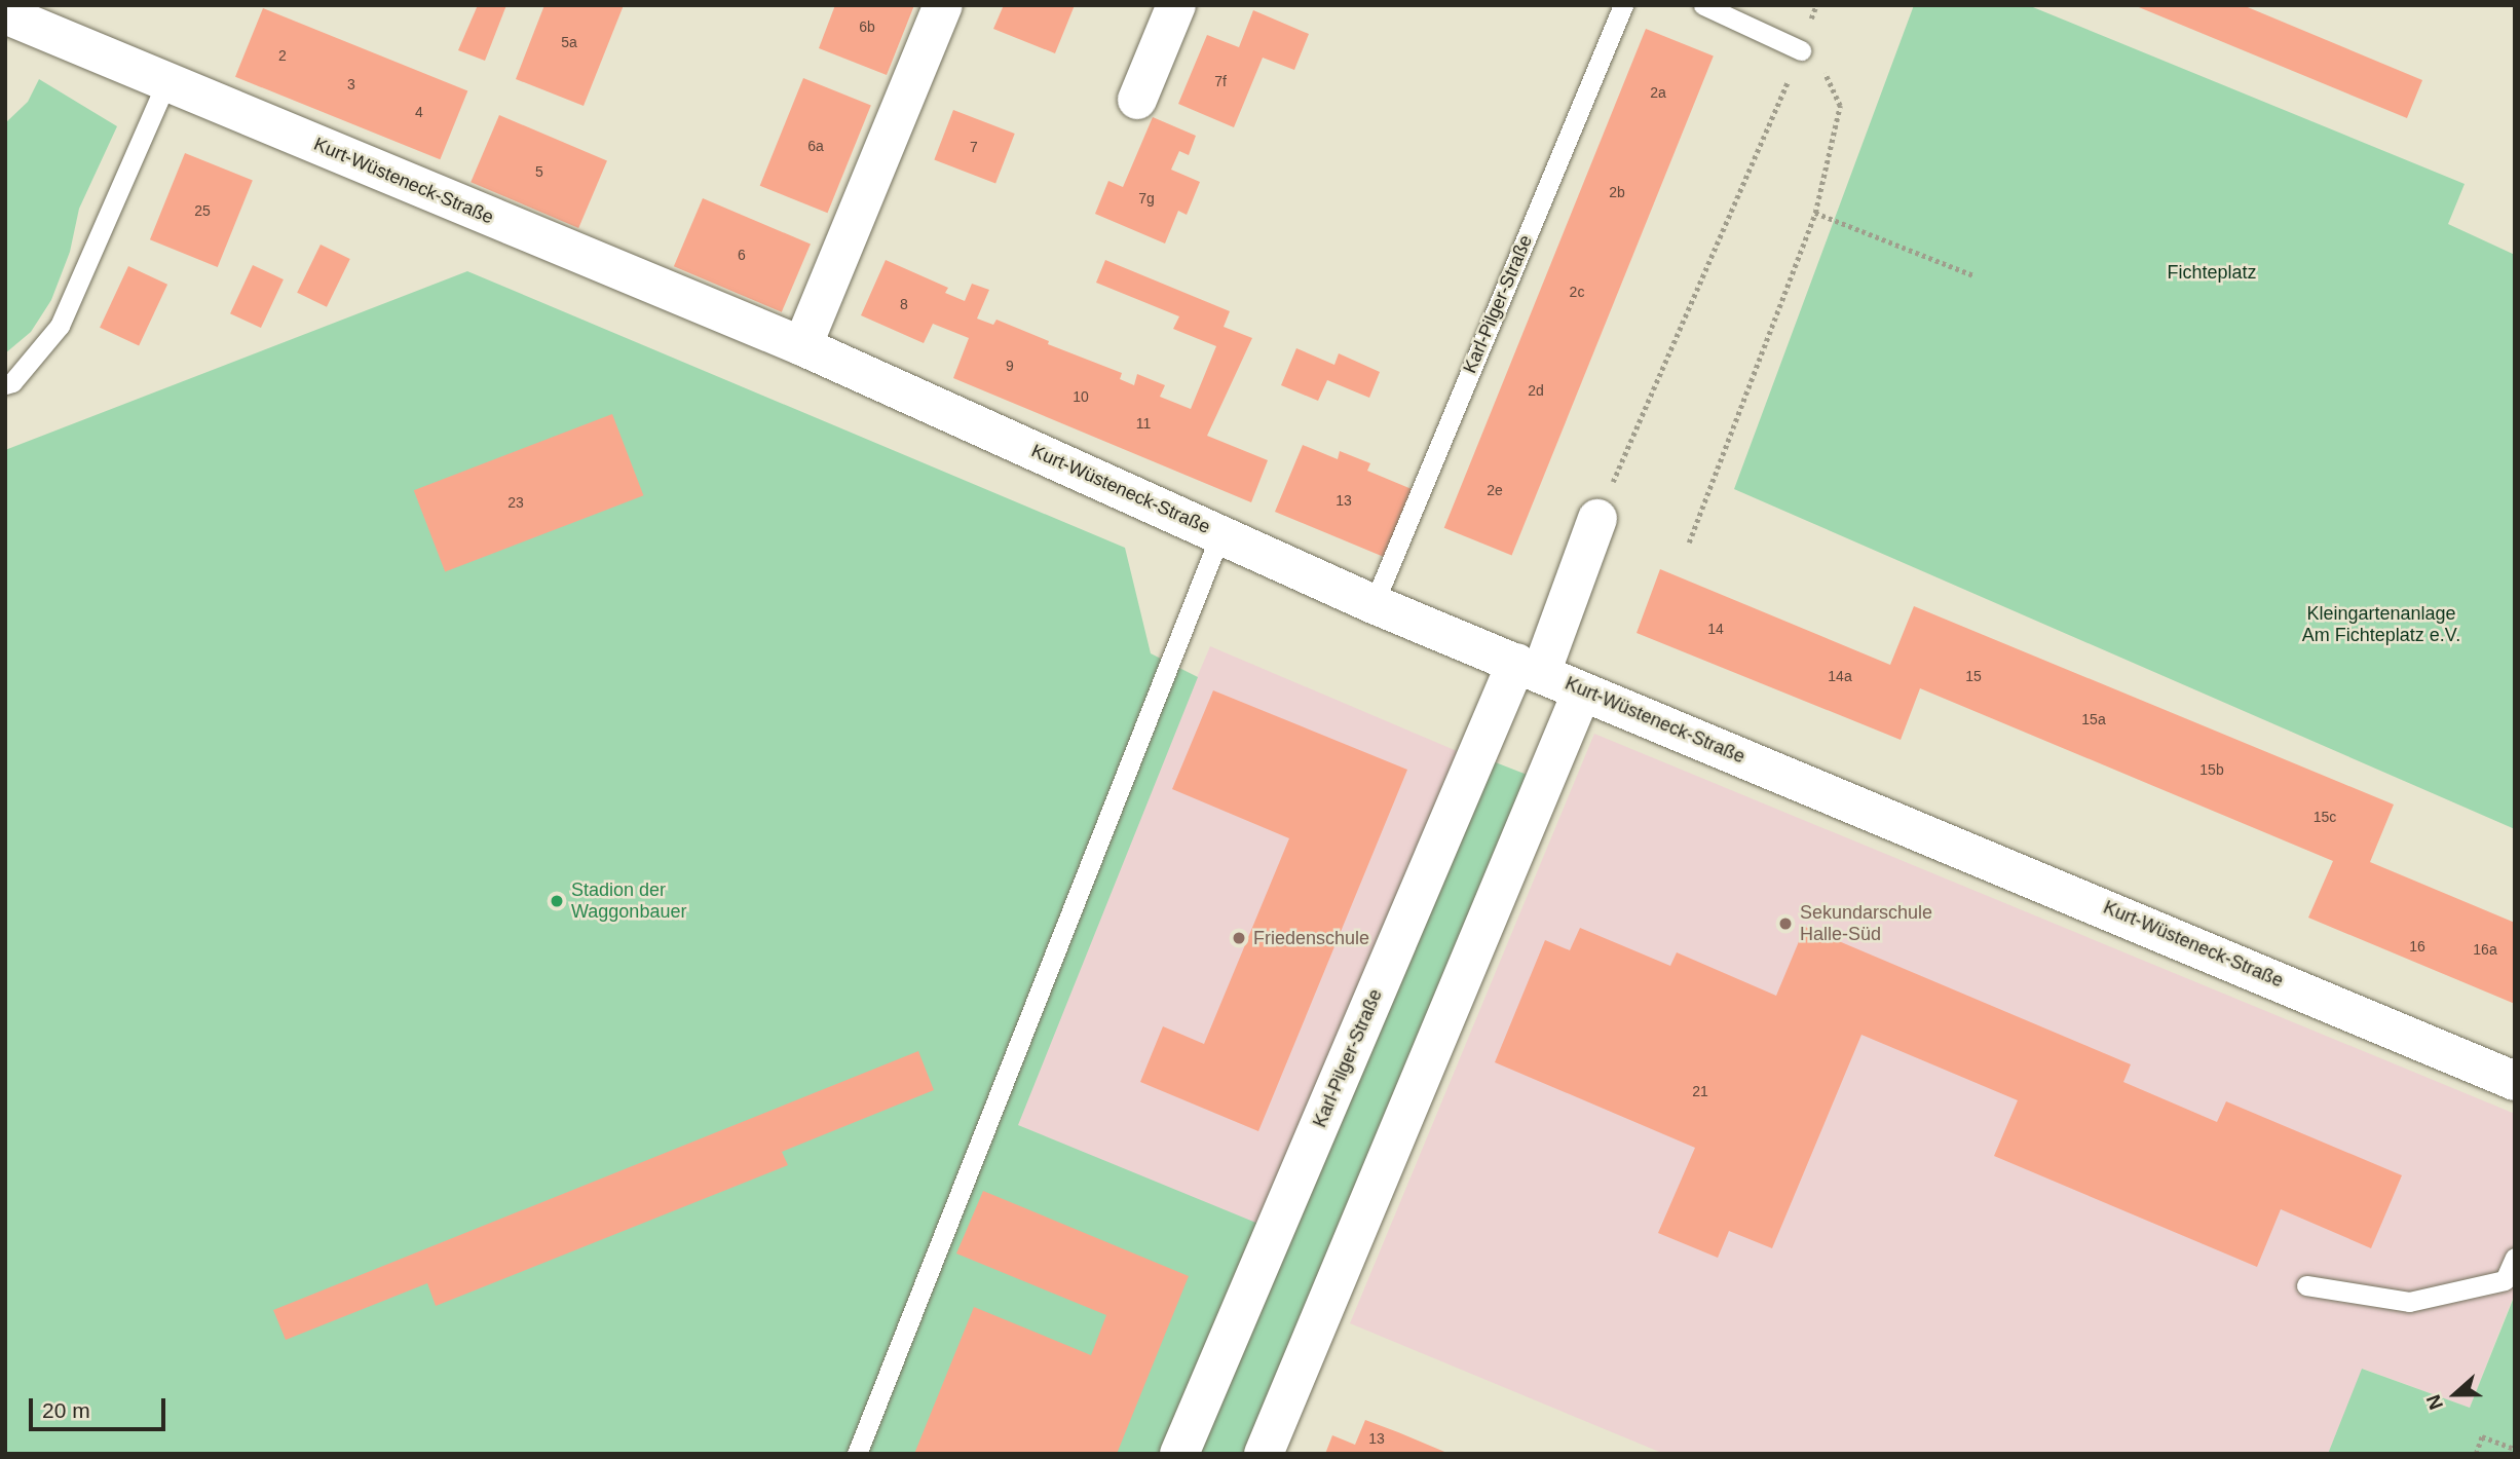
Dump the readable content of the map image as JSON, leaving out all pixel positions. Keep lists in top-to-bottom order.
{
  "streets": {
    "street": ["Kurt-Wüsteneck-Straße", "Karl-Pilger-Straße"]
  },
  "crossings": [
    ["Kurt-Wüsteneck-Straße", "Karl-Pilger-Straße"]
  ],
  "parks": ["Fichteplatz", "Kleingartenanlage Am Fichteplatz e.V."],
  "places": ["Stadion der Waggonbauer", "Sekundarschule Halle-Süd", "Friedenschule"],
  "house_numbers": [
    "6b",
    "5a",
    "2",
    "7f",
    "3",
    "2a",
    "4",
    "6a",
    "7",
    "5",
    "2b",
    "7g",
    "25",
    "6",
    "2c",
    "8",
    "9",
    "2d",
    "10",
    "11",
    "2e",
    "13",
    "23",
    "14",
    "14a",
    "15",
    "15a",
    "15b",
    "15c",
    "16",
    "16a",
    "21",
    "13"
  ],
  "scale_bar": "20 m",
  "north": "left"
}
